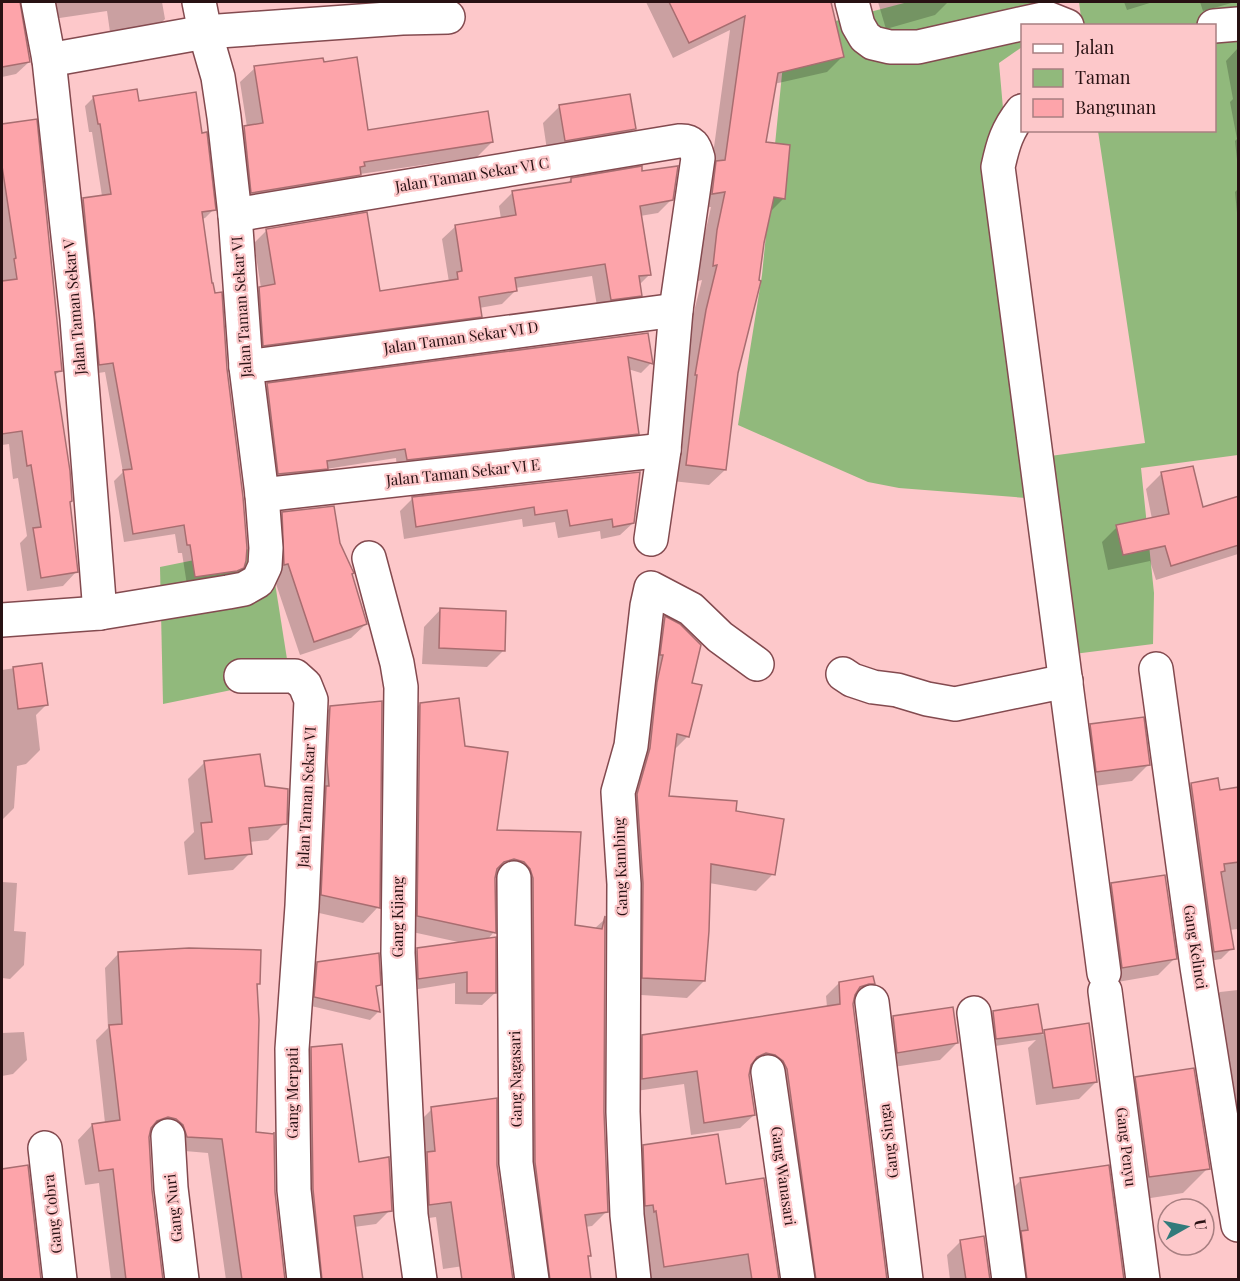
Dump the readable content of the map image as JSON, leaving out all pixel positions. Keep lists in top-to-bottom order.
{
  "streets": {
    "street": [
      "Jalan Taman Sekar VI C",
      "Jalan Taman Sekar V",
      "Jalan Taman Sekar VI",
      "Jalan Taman Sekar VI D",
      "Jalan Taman Sekar VI E",
      "Gang Kambing",
      "Gang Kijang",
      "Gang Kelinci",
      "Gang Nagasari",
      "Gang Merpati",
      "Gang Singa",
      "Gang Penyu",
      "Gang Wanasari",
      "Gang Nuri",
      "Gang Cobra"
    ]
  },
  "crossings": [
    ["Jalan Taman Sekar VI C", "Jalan Taman Sekar VI"],
    ["Jalan Taman Sekar VI C", "Jalan Taman Sekar VI D"],
    ["Jalan Taman Sekar V", "Jalan Taman Sekar VI"],
    ["Jalan Taman Sekar VI", "Jalan Taman Sekar VI D"],
    ["Jalan Taman Sekar VI", "Jalan Taman Sekar VI E"],
    ["Jalan Taman Sekar VI", "Gang Merpati"]
  ],
  "legend": ["Jalan", "Taman", "Bangunan"],
  "north": "right"
}
